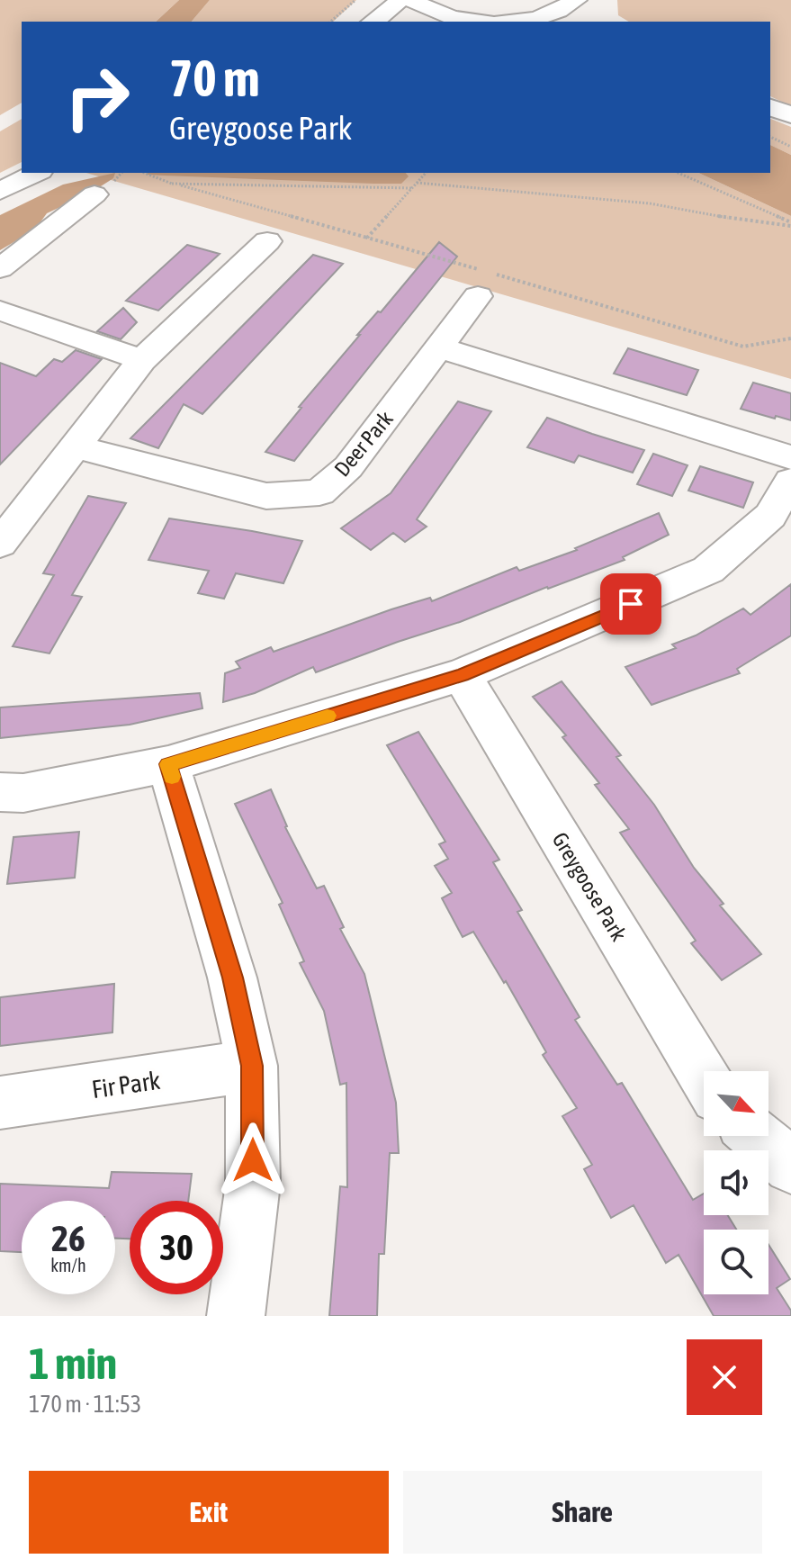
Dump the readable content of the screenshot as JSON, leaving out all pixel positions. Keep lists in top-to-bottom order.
{
  "streets": {
    "street": ["Deer Park", "Greygoose Park", "Fir Park"]
  },
  "north": "bottom right",
  "page": {
    "turn": ["70 m", "Greygoose Park"],
    "speed": "26 km/h",
    "limit": "30",
    "heading": ["1 min", "170 m · 11:53"],
    "buttons": ["Exit", "Share"]
  }
}
